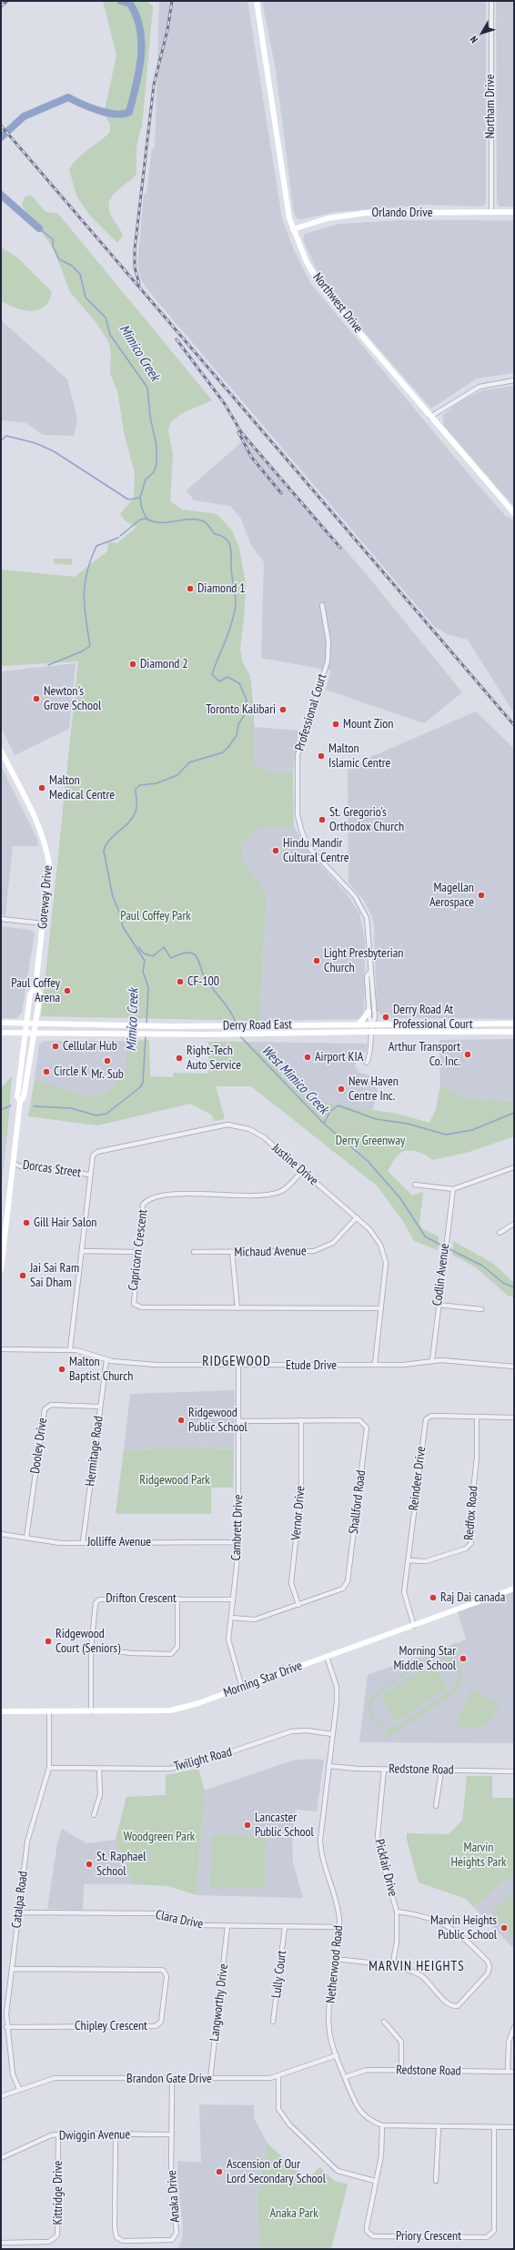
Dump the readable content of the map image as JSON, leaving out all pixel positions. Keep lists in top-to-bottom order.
{
  "streets": {
    "main road": [
      "Orlando Drive",
      "Northwest Drive",
      "Goreway Drive",
      "Derry Road East",
      "Morning Star Drive"
    ],
    "street": [
      "Northam Drive",
      "Professional Court",
      "Justine Drive",
      "Dorcas Street",
      "Capricorn Crescent",
      "Michaud Avenue",
      "Codlin Avenue",
      "Etude Drive",
      "Dooley Drive",
      "Hermitage Road",
      "Reindeer Drive",
      "Shallford Road",
      "Vernor Drive",
      "Redfox Road",
      "Cambrett Drive",
      "Jolliffe Avenue",
      "Drifton Crescent",
      "Twilight Road",
      "Redstone Road",
      "Pickfair Drive",
      "Catalpa Road",
      "Clara Drive",
      "Netherwood Road",
      "Lully Court",
      "Langworthy Drive",
      "Chipley Crescent",
      "Brandon Gate Drive",
      "Dwiggin Avenue",
      "Kittridge Drive",
      "Anaka Drive",
      "Priory Crescent"
    ]
  },
  "crossings": [
    ["Northam Drive", "Orlando Drive"],
    ["Orlando Drive", "Northwest Drive"],
    ["Professional Court", "Derry Road East"],
    ["Goreway Drive", "Derry Road East"],
    ["Goreway Drive", "Dorcas Street"],
    ["Justine Drive", "Dorcas Street"],
    ["Justine Drive", "Capricorn Crescent"],
    ["Justine Drive", "Michaud Avenue"],
    ["Justine Drive", "Etude Drive"],
    ["Codlin Avenue", "Etude Drive"],
    ["Etude Drive", "Hermitage Road"],
    ["Etude Drive", "Cambrett Drive"],
    ["Dooley Drive", "Hermitage Road"],
    ["Dooley Drive", "Jolliffe Avenue"],
    ["Hermitage Road", "Jolliffe Avenue"],
    ["Reindeer Drive", "Redfox Road"],
    ["Reindeer Drive", "Morning Star Drive"],
    ["Shallford Road", "Vernor Drive"],
    ["Shallford Road", "Cambrett Drive"],
    ["Cambrett Drive", "Jolliffe Avenue"],
    ["Cambrett Drive", "Drifton Crescent"],
    ["Cambrett Drive", "Morning Star Drive"],
    ["Drifton Crescent", "Morning Star Drive"],
    ["Morning Star Drive", "Catalpa Road"],
    ["Morning Star Drive", "Netherwood Road"],
    ["Twilight Road", "Catalpa Road"],
    ["Twilight Road", "Netherwood Road"],
    ["Redstone Road", "Pickfair Drive"],
    ["Redstone Road", "Netherwood Road"],
    ["Catalpa Road", "Clara Drive"],
    ["Catalpa Road", "Chipley Crescent"],
    ["Catalpa Road", "Brandon Gate Drive"],
    ["Clara Drive", "Netherwood Road"],
    ["Clara Drive", "Lully Court"],
    ["Clara Drive", "Langworthy Drive"],
    ["Netherwood Road", "Brandon Gate Drive"],
    ["Netherwood Road", "Priory Crescent"],
    ["Langworthy Drive", "Brandon Gate Drive"],
    ["Brandon Gate Drive", "Anaka Drive"],
    ["Dwiggin Avenue", "Kittridge Drive"],
    ["Dwiggin Avenue", "Anaka Drive"]
  ],
  "districts": ["RIDGEWOOD", "MARVIN HEIGHTS"],
  "water": ["Mimico Creek", "West Mimico Creek"],
  "parks": [
    "Paul Coffey Park",
    "Derry Greenway",
    "Ridgewood Park",
    "Woodgreen Park",
    "Marvin Heights Park",
    "Anaka Park"
  ],
  "places": [
    "Diamond 1",
    "Diamond 2",
    "Newton's Grove School",
    "Toronto Kalibari",
    "Mount Zion",
    "Malton Islamic Centre",
    "Malton Medical Centre",
    "St. Gregorio's Orthodox Church",
    "Hindu Mandir Cultural Centre",
    "Magellan Aerospace",
    "Light Presbyterian Church",
    "CF-100",
    "Paul Coffey Arena",
    "Derry Road At Professional Court",
    "Cellular Hub",
    "Arthur Transport Co. Inc.",
    "Airport KIA",
    "Right-Tech Auto Service",
    "Mr. Sub",
    "Circle K",
    "New Haven Centre Inc.",
    "Gill Hair Salon",
    "Jai Sai Ram Sai Dham",
    "Malton Baptist Church",
    "Ridgewood Public School",
    "Raj Dai canada",
    "Ridgewood Court (Seniors)",
    "Morning Star Middle School",
    "Lancaster Public School",
    "St. Raphael School",
    "Marvin Heights Public School",
    "Ascension of Our Lord Secondary School"
  ],
  "north": "bottom left"
}
